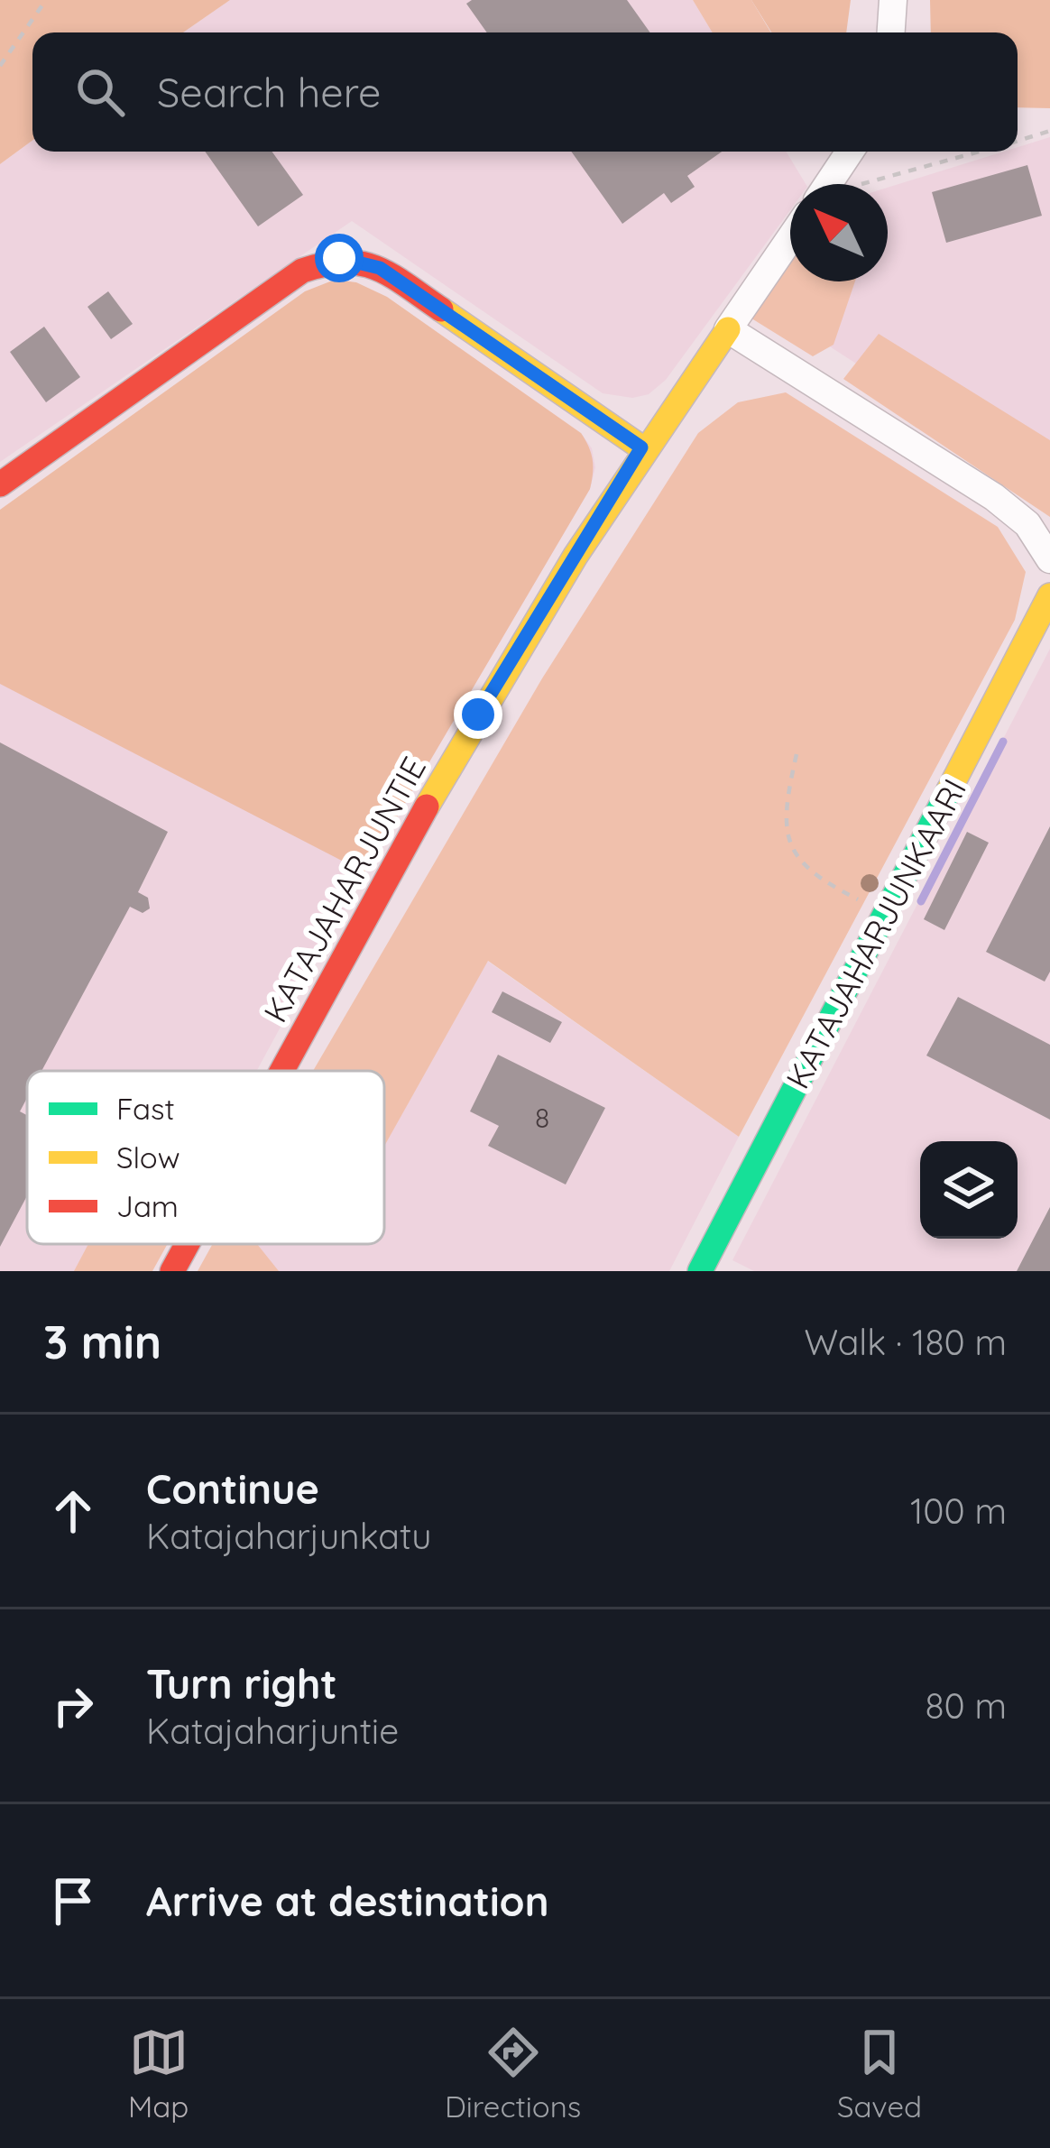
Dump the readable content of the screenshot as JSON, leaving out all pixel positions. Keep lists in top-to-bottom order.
{
  "streets": {
    "street": ["KATAJAHARJUNTIE", "KATAJAHARJUNKAARI"]
  },
  "house_numbers": ["8"],
  "legend": ["Fast", "Slow", "Jam"],
  "north": "top left",
  "page": {
    "search": "Search here",
    "heading": ["3 min", "Walk · 180 m"],
    "list": [
      ["Continue", "Katajaharjunkatu", "100 m"],
      ["Turn right", "Katajaharjuntie", "80 m"],
      "Arrive at destination"
    ],
    "nav": ["Map", "Directions", "Saved"]
  }
}
